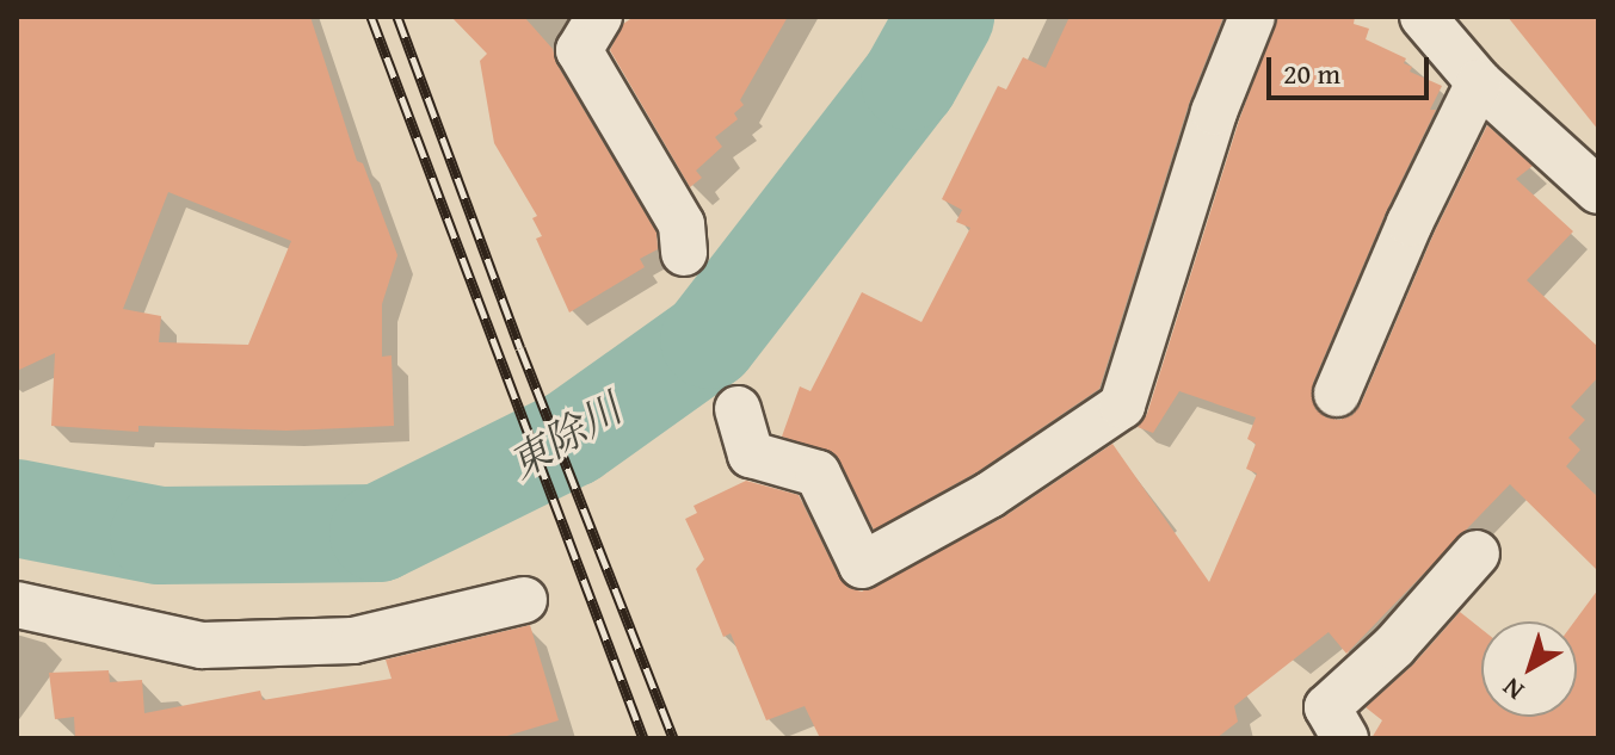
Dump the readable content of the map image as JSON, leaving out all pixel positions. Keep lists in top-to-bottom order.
{
  "water": ["東除川"],
  "scale_bar": "20 m",
  "north": "bottom left"
}
